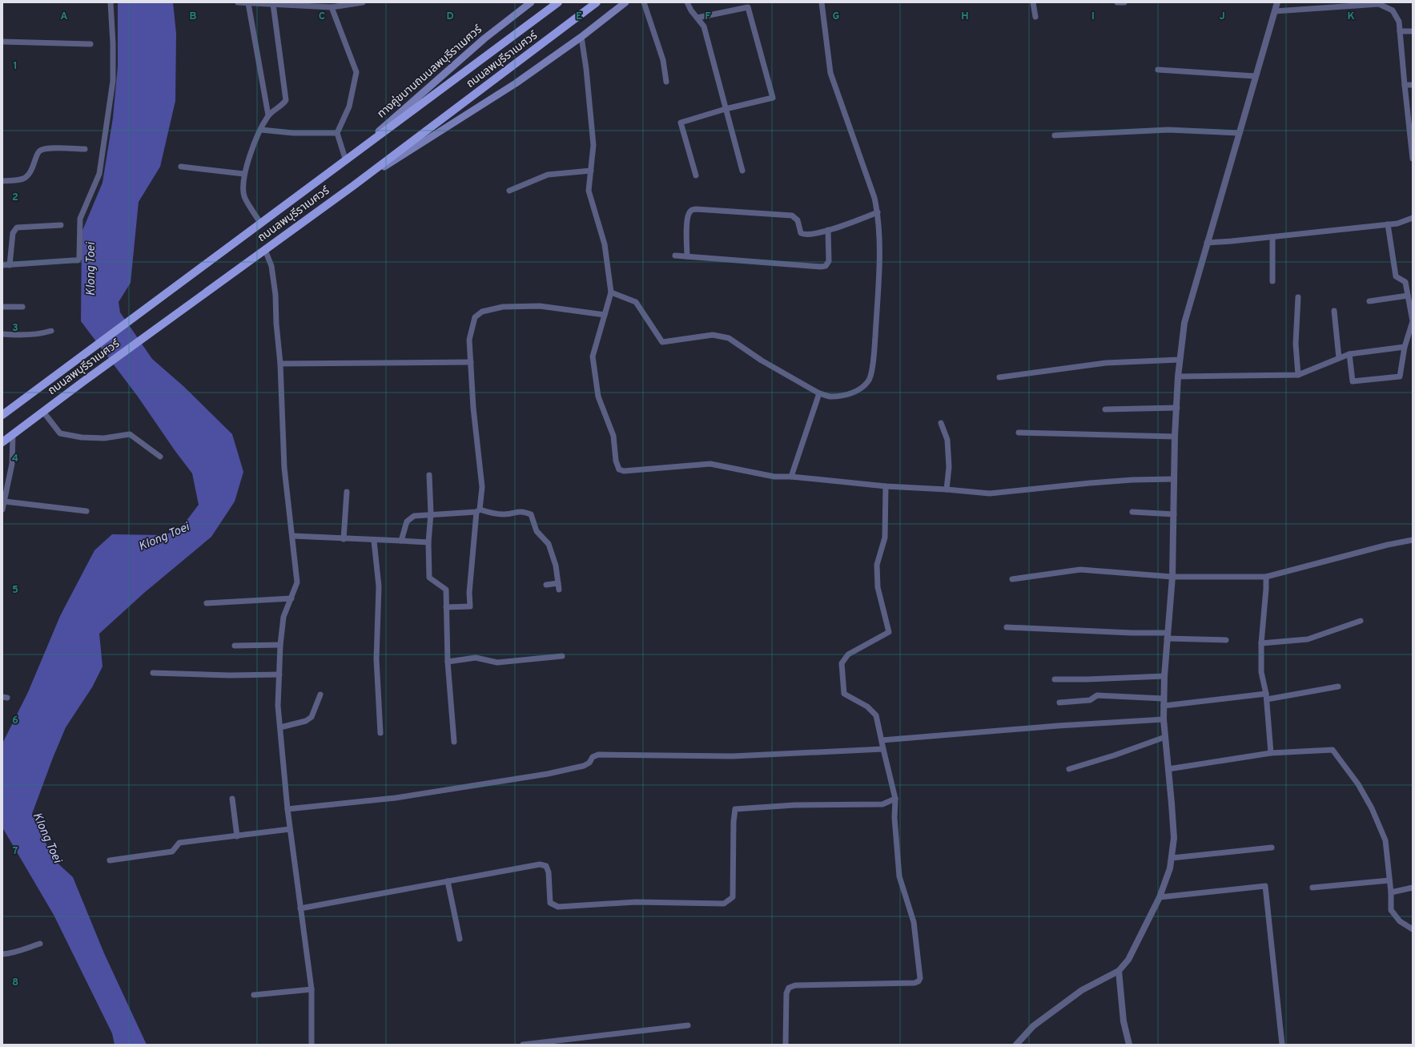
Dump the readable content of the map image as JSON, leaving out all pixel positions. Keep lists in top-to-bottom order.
{
  "streets": {
    "main road": ["ถนนลพบุรีราเมศวร์", "ทางคู่ขนานถนนลพบุรีราเมศวร์"]
  },
  "crossings": [
    ["ถนนลพบุรีราเมศวร์", "ทางคู่ขนานถนนลพบุรีราเมศวร์"]
  ],
  "water": ["Klong Toei"],
  "grid": {
    "columns": [
      "A",
      "B",
      "C",
      "D",
      "E",
      "F",
      "G",
      "H",
      "I",
      "J",
      "K"
    ],
    "rows": [
      "1",
      "2",
      "3",
      "4",
      "5",
      "6",
      "7",
      "8"
    ]
  }
}
